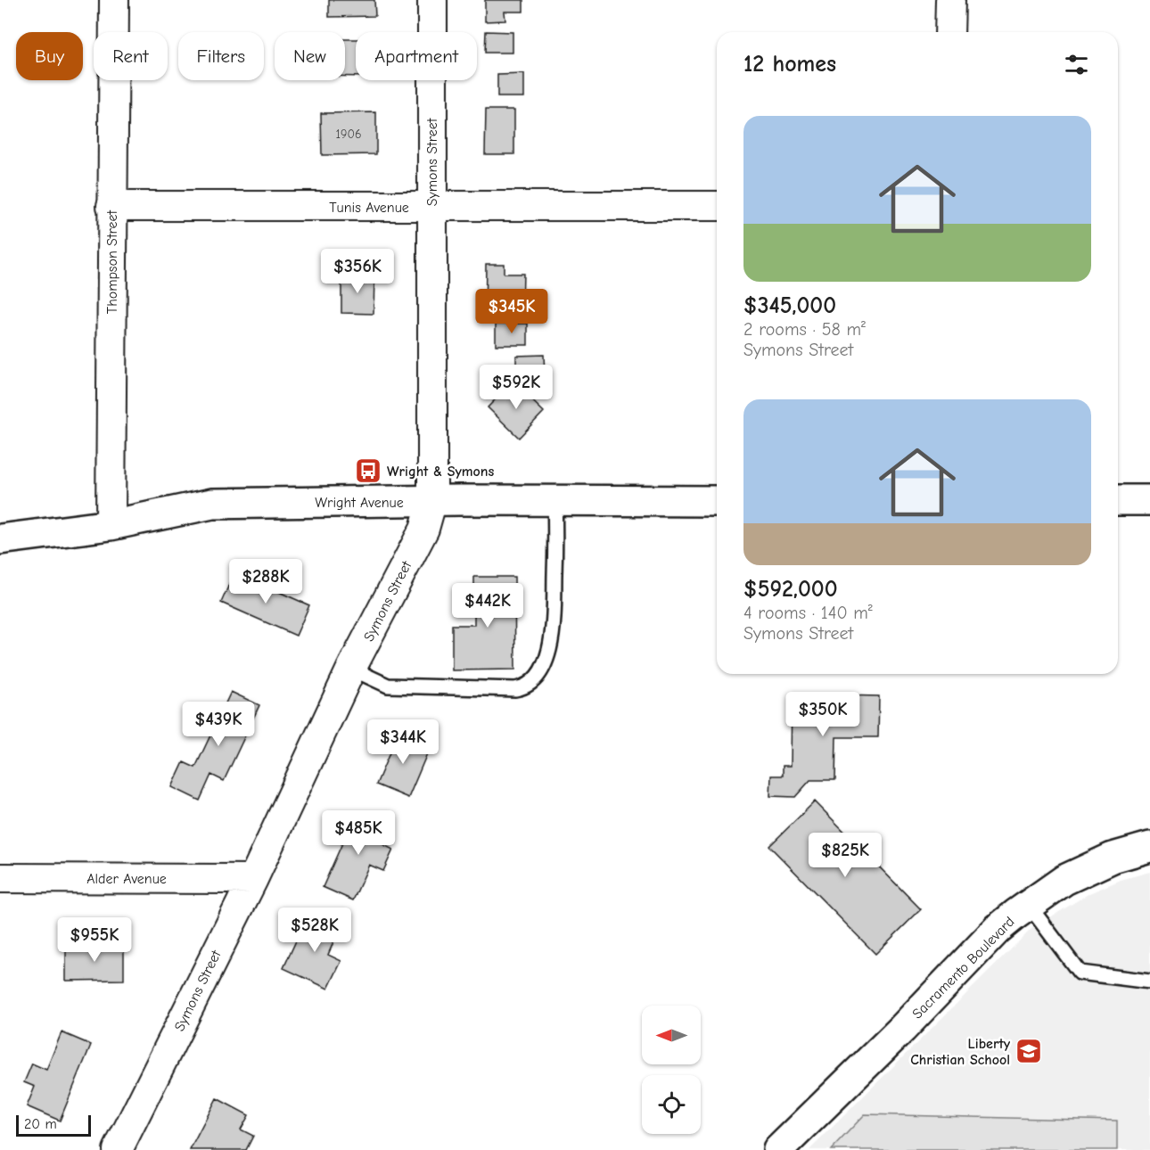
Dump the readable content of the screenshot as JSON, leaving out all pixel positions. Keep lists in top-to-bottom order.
{
  "streets": {
    "street": [
      "Symons Street",
      "Tunis Avenue",
      "Thompson Street",
      "Wright Avenue",
      "Alder Avenue",
      "Sacramento Boulevard"
    ]
  },
  "crossings": [
    ["Symons Street", "Tunis Avenue"],
    ["Symons Street", "Wright Avenue"],
    ["Symons Street", "Alder Avenue"],
    ["Tunis Avenue", "Thompson Street"],
    ["Thompson Street", "Wright Avenue"]
  ],
  "places": {
    "bus stop": ["Wright & Symons"],
    "school or university": ["Liberty Christian School"]
  },
  "house_numbers": ["1906"],
  "scale_bar": "20 m",
  "north": "left",
  "page": {
    "chip": [
      "Buy",
      "Rent",
      "Filters",
      "New",
      "Apartment"
    ],
    "heading": "12 homes",
    "list": [
      {
        "name": "$345,000",
        "note": "2 rooms · 58 m² · Symons Street"
      },
      {
        "name": "$592,000",
        "note": "4 rooms · 140 m² · Symons Street"
      }
    ],
    "price": [
      "$356K",
      "$345K",
      "$592K",
      "$288K",
      "$442K",
      "$350K",
      "$439K",
      "$344K",
      "$485K",
      "$825K",
      "$528K",
      "$955K"
    ],
    "scale": "20 m"
  }
}
